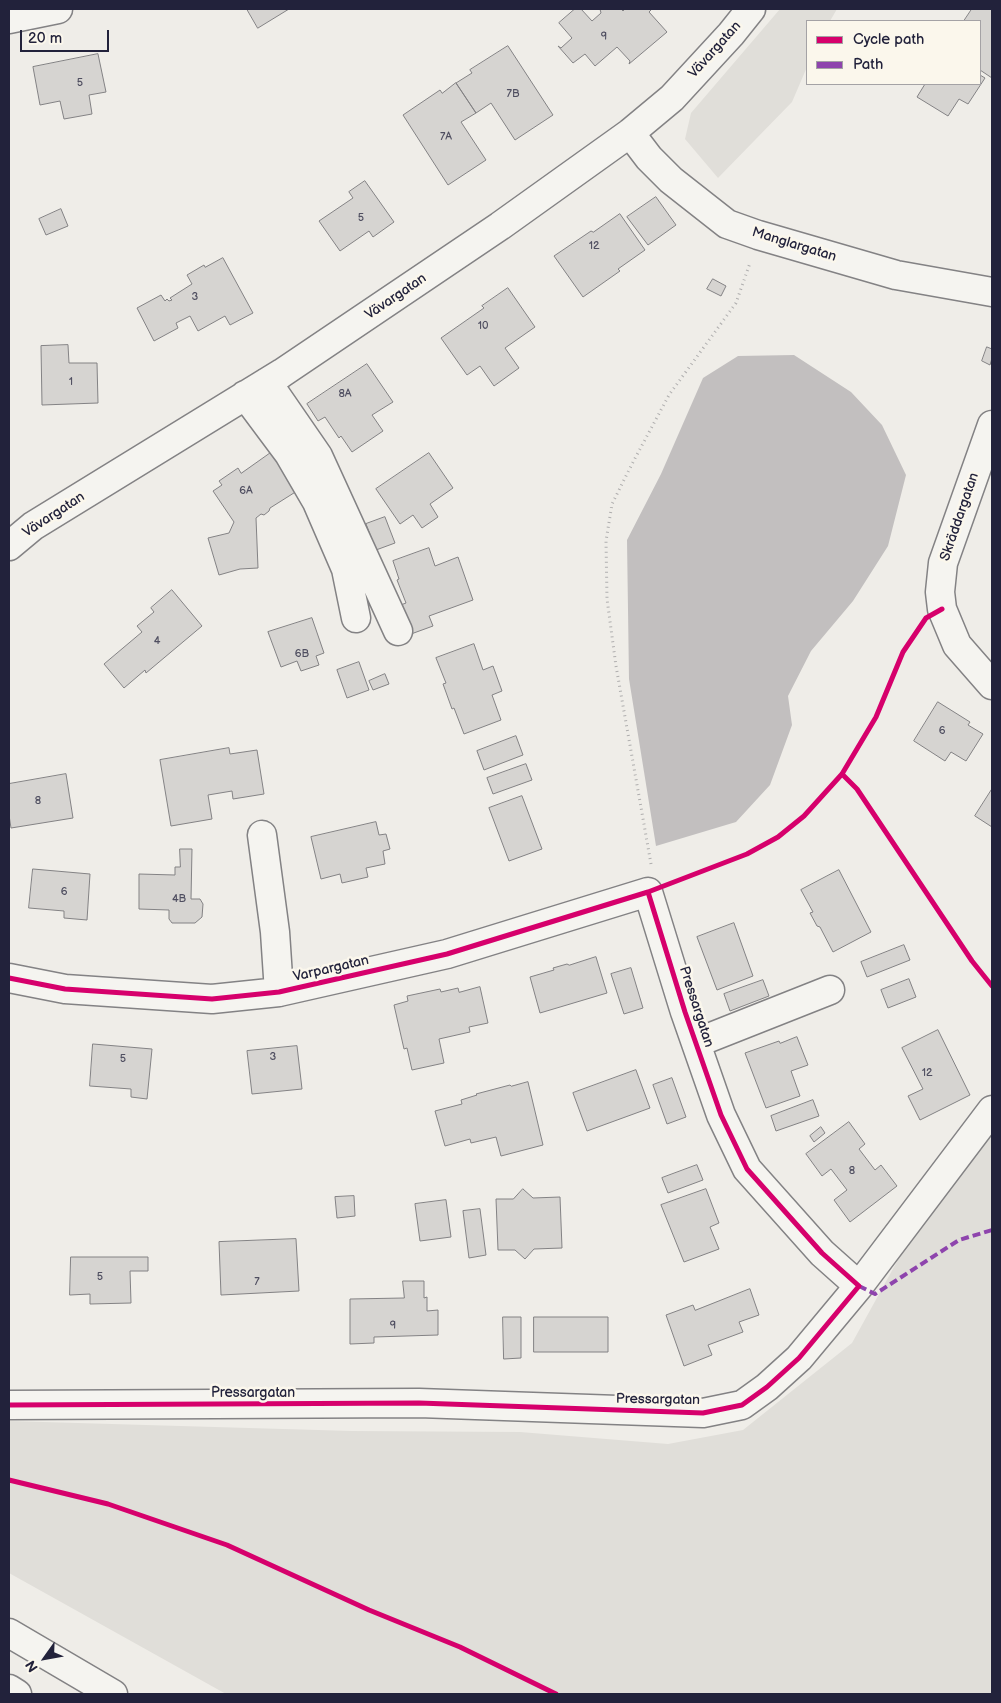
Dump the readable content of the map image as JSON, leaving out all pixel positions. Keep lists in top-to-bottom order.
{
  "streets": {
    "main road": [
      "Vävargatan",
      "Manglargatan",
      "Skräddargatan",
      "Varpargatan",
      "Pressargatan"
    ]
  },
  "crossings": [
    ["Vävargatan", "Manglargatan"],
    ["Varpargatan", "Pressargatan"]
  ],
  "house_numbers": [
    "9",
    "5",
    "7B",
    "7A",
    "5",
    "12",
    "3",
    "10",
    "1",
    "8A",
    "6A",
    "4",
    "6B",
    "6",
    "8",
    "6",
    "4B",
    "3",
    "5",
    "12",
    "8",
    "5",
    "7",
    "9"
  ],
  "legend": ["Cycle path", "Path"],
  "scale_bar": "20 m",
  "north": "bottom left"
}
